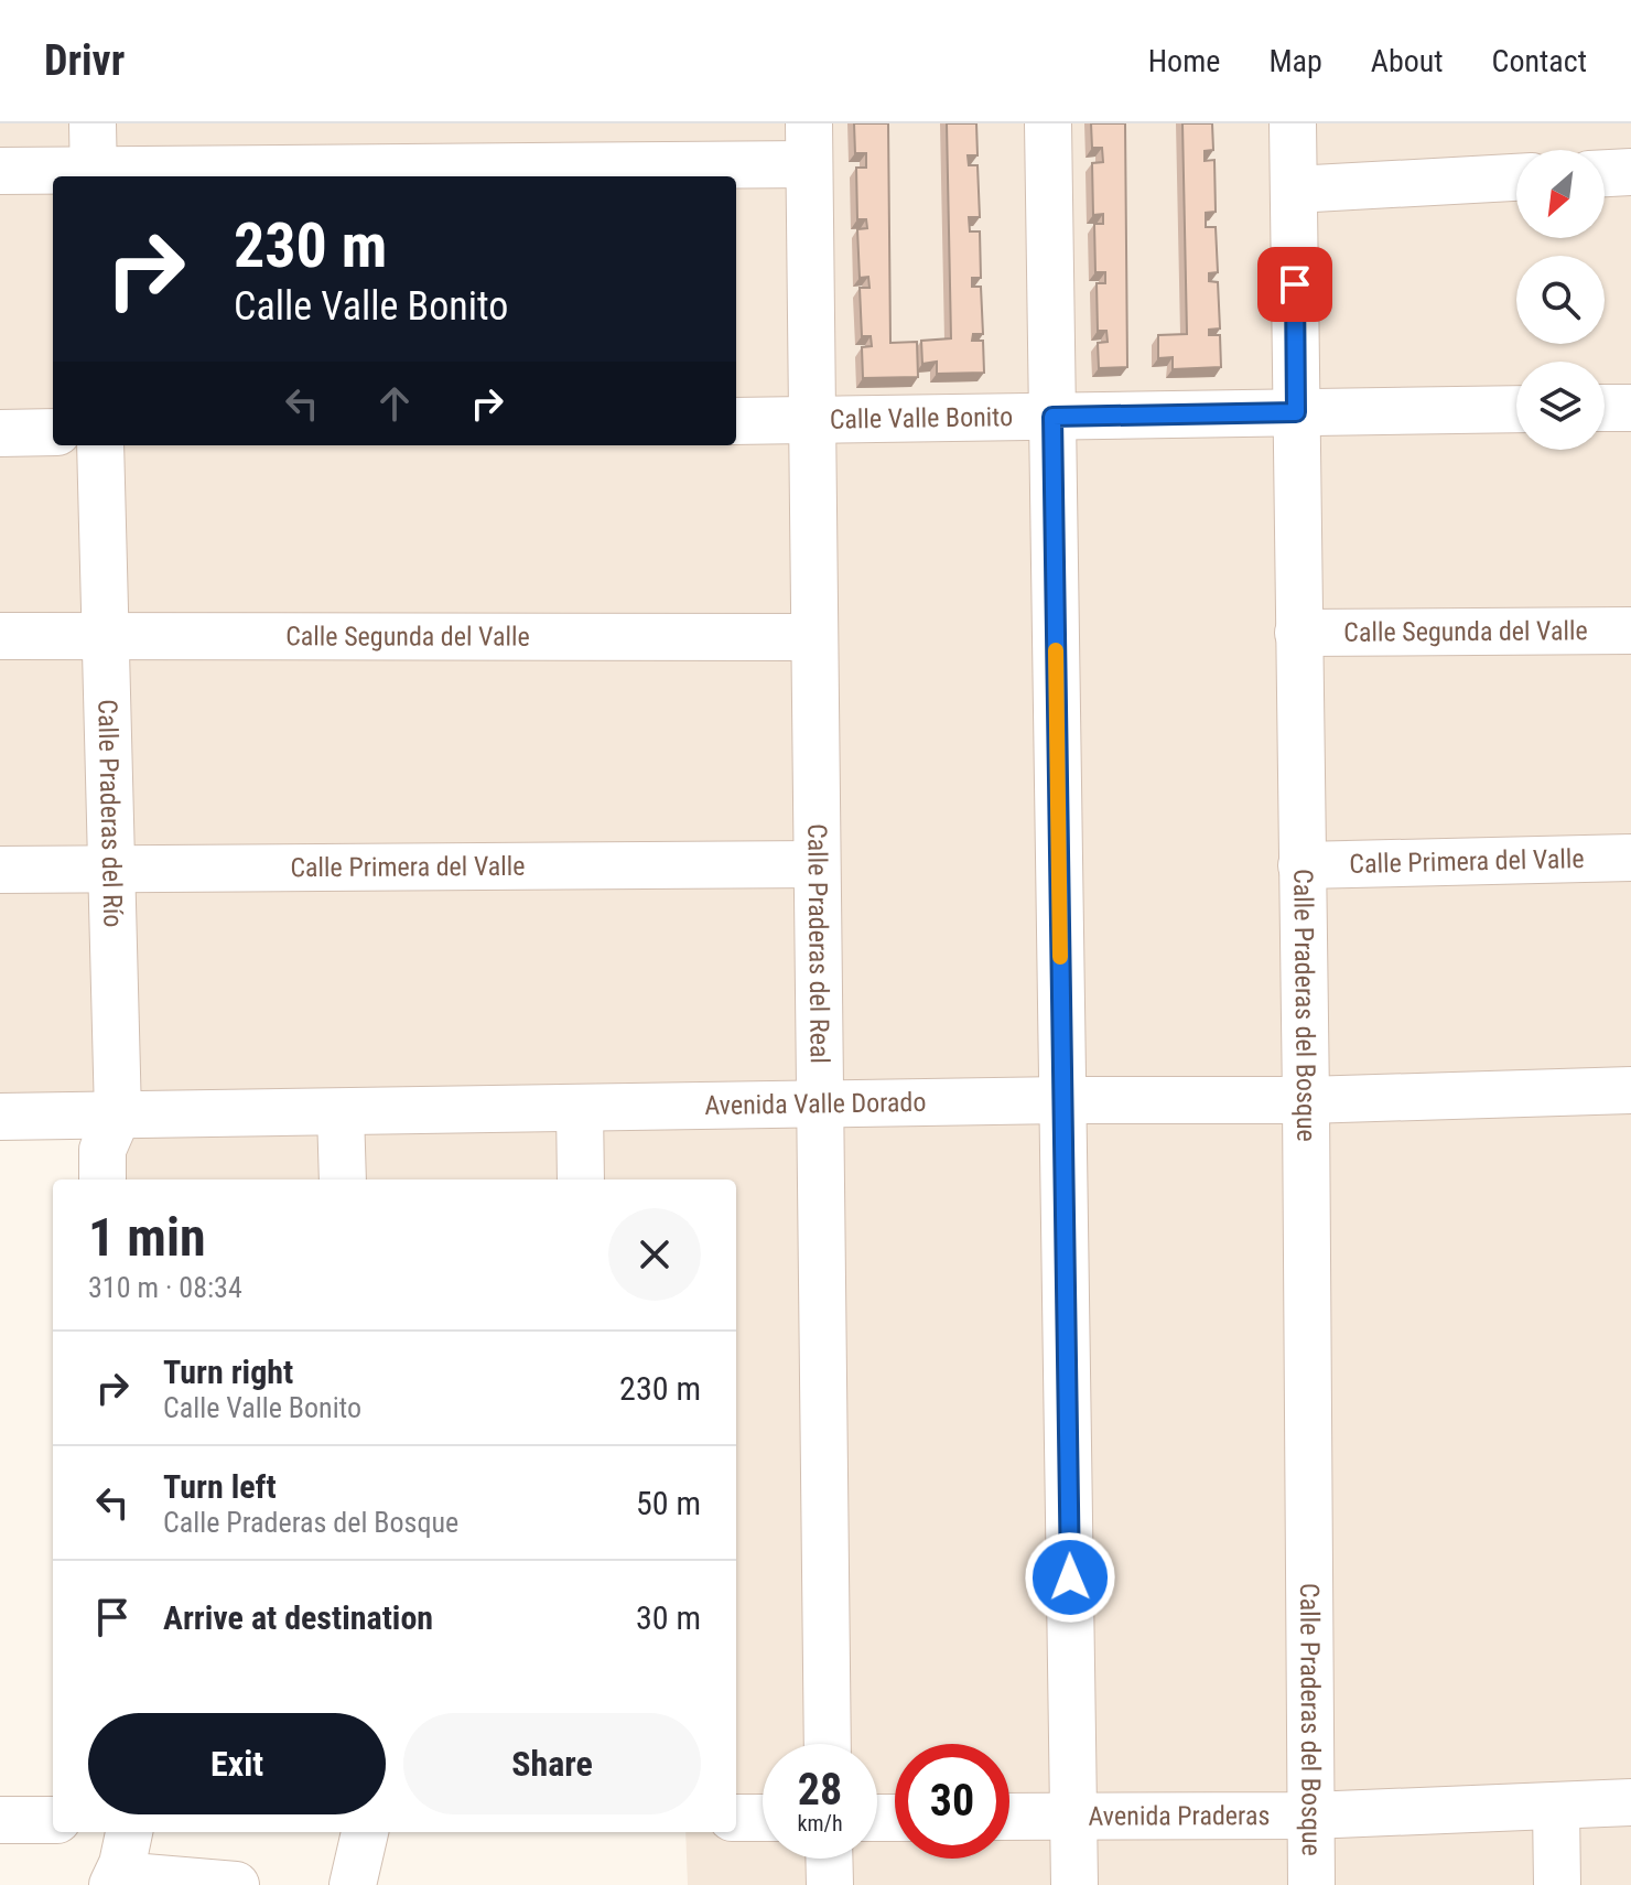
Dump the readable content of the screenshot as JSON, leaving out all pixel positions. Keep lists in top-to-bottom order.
{
  "streets": {
    "street": [
      "Calle Valle Bonito",
      "Calle Segunda del Valle",
      "Calle Praderas del Río",
      "Calle Primera del Valle",
      "Calle Praderas del Real",
      "Calle Praderas del Bosque",
      "Avenida Valle Dorado",
      "Avenida Praderas"
    ]
  },
  "crossings": [
    ["Calle Valle Bonito", "Calle Praderas del Real"],
    ["Calle Valle Bonito", "Calle Praderas del Bosque"],
    ["Calle Segunda del Valle", "Calle Praderas del Río"],
    ["Calle Segunda del Valle", "Calle Praderas del Real"],
    ["Calle Segunda del Valle", "Calle Praderas del Bosque"],
    ["Calle Praderas del Río", "Calle Primera del Valle"],
    ["Calle Praderas del Río", "Avenida Valle Dorado"],
    ["Calle Primera del Valle", "Calle Praderas del Real"],
    ["Calle Primera del Valle", "Calle Praderas del Bosque"],
    ["Calle Praderas del Real", "Avenida Valle Dorado"],
    ["Calle Praderas del Bosque", "Avenida Valle Dorado"],
    ["Calle Praderas del Bosque", "Avenida Praderas"]
  ],
  "north": "bottom left",
  "page": {
    "header": "Drivr",
    "nav": [
      "Home",
      "Map",
      "About",
      "Contact"
    ],
    "turn": ["230 m", "Calle Valle Bonito"],
    "heading": ["1 min", "310 m · 08:34"],
    "list": [
      {
        "name": "Turn right",
        "note": "Calle Valle Bonito",
        "value": "230 m"
      },
      {
        "name": "Turn left",
        "note": "Calle Praderas del Bosque",
        "value": "50 m"
      },
      {
        "name": "Arrive at destination",
        "value": "30 m"
      }
    ],
    "buttons": ["Exit", "Share"],
    "speed": "28 km/h",
    "limit": "30"
  }
}
